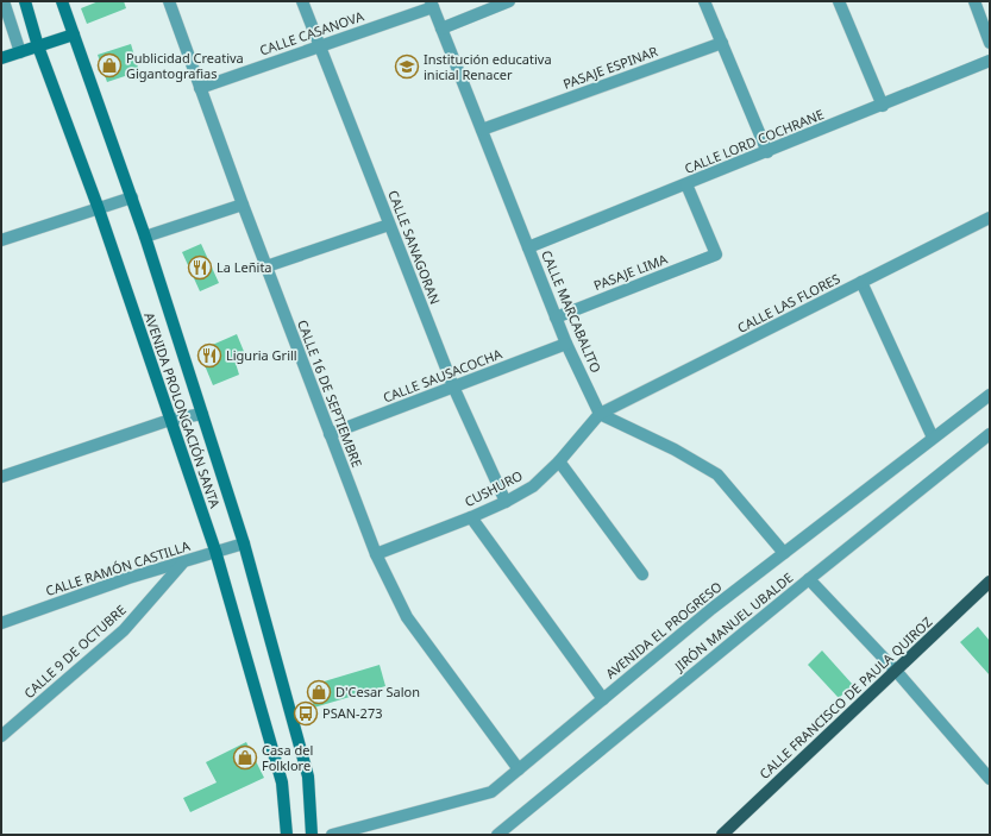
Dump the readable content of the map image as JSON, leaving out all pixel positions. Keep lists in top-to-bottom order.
{
  "streets": {
    "main road": ["CALLE FRANCISCO DE PAULA QUIROZ"],
    "street": [
      "CALLE CASANOVA",
      "PASAJE ESPINAR",
      "CALLE LORD COCHRANE",
      "CALLE SANAGORAN",
      "PASAJE LIMA",
      "CALLE LAS FLORES",
      "CALLE MARCABALITO",
      "CALLE SAUSACOCHA",
      "CALLE 16 DE SEPTIEMBRE",
      "AVENIDA PROLONGACIÓN SANTA",
      "CUSHURO",
      "CALLE RAMÓN CASTILLA",
      "JIRÓN MANUEL UBALDE",
      "AVENIDA EL PROGRESO",
      "CALLE 9 DE OCTUBRE"
    ]
  },
  "crossings": [
    ["CALLE CASANOVA", "CALLE SANAGORAN"],
    ["CALLE CASANOVA", "CALLE MARCABALITO"],
    ["CALLE CASANOVA", "CALLE 16 DE SEPTIEMBRE"],
    ["PASAJE ESPINAR", "CALLE MARCABALITO"],
    ["CALLE LORD COCHRANE", "PASAJE LIMA"],
    ["CALLE LORD COCHRANE", "CALLE MARCABALITO"],
    ["CALLE SANAGORAN", "CALLE SAUSACOCHA"],
    ["CALLE SANAGORAN", "CUSHURO"],
    ["PASAJE LIMA", "CALLE MARCABALITO"],
    ["CALLE LAS FLORES", "CALLE MARCABALITO"],
    ["CALLE LAS FLORES", "CUSHURO"],
    ["CALLE MARCABALITO", "CALLE SAUSACOCHA"],
    ["CALLE MARCABALITO", "CUSHURO"],
    ["CALLE SAUSACOCHA", "CALLE 16 DE SEPTIEMBRE"],
    ["CALLE 16 DE SEPTIEMBRE", "CUSHURO"],
    ["CALLE 16 DE SEPTIEMBRE", "AVENIDA EL PROGRESO"],
    ["AVENIDA PROLONGACIÓN SANTA", "CALLE RAMÓN CASTILLA"],
    ["CALLE RAMÓN CASTILLA", "CALLE 9 DE OCTUBRE"]
  ],
  "places": {
    "shop": ["Publicidad Creativa Gigantografias", "D'Cesar Salon", "Casa del Folklore"],
    "school or university": ["Institución educativa inicial Renacer"],
    "restaurant": ["La Leñita", "Liguria Grill"],
    "bus stop": ["PSAN-273"]
  }
}
